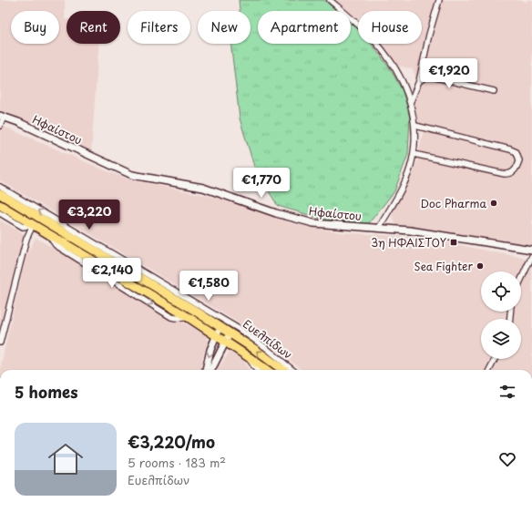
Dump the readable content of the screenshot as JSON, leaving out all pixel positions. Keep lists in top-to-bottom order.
{
  "streets": {
    "street": ["Ηφαίστου", "Ευελπίδων"]
  },
  "places": {
    "other": ["Doc Pharma", "Sea Fighter"],
    "transit": ["3η ΗΦΑΙΣΤΟΥ"]
  },
  "page": {
    "chip": [
      "Buy",
      "Rent",
      "Filters",
      "New",
      "Apartment",
      "House"
    ],
    "price": [
      "€1,920",
      "€1,770",
      "€3,220",
      "€2,140",
      "€1,580"
    ],
    "heading": "5 homes",
    "list": [
      {
        "name": "€3,220/mo",
        "note": "5 rooms · 183 m² · Ευελπίδων"
      }
    ]
  }
}
